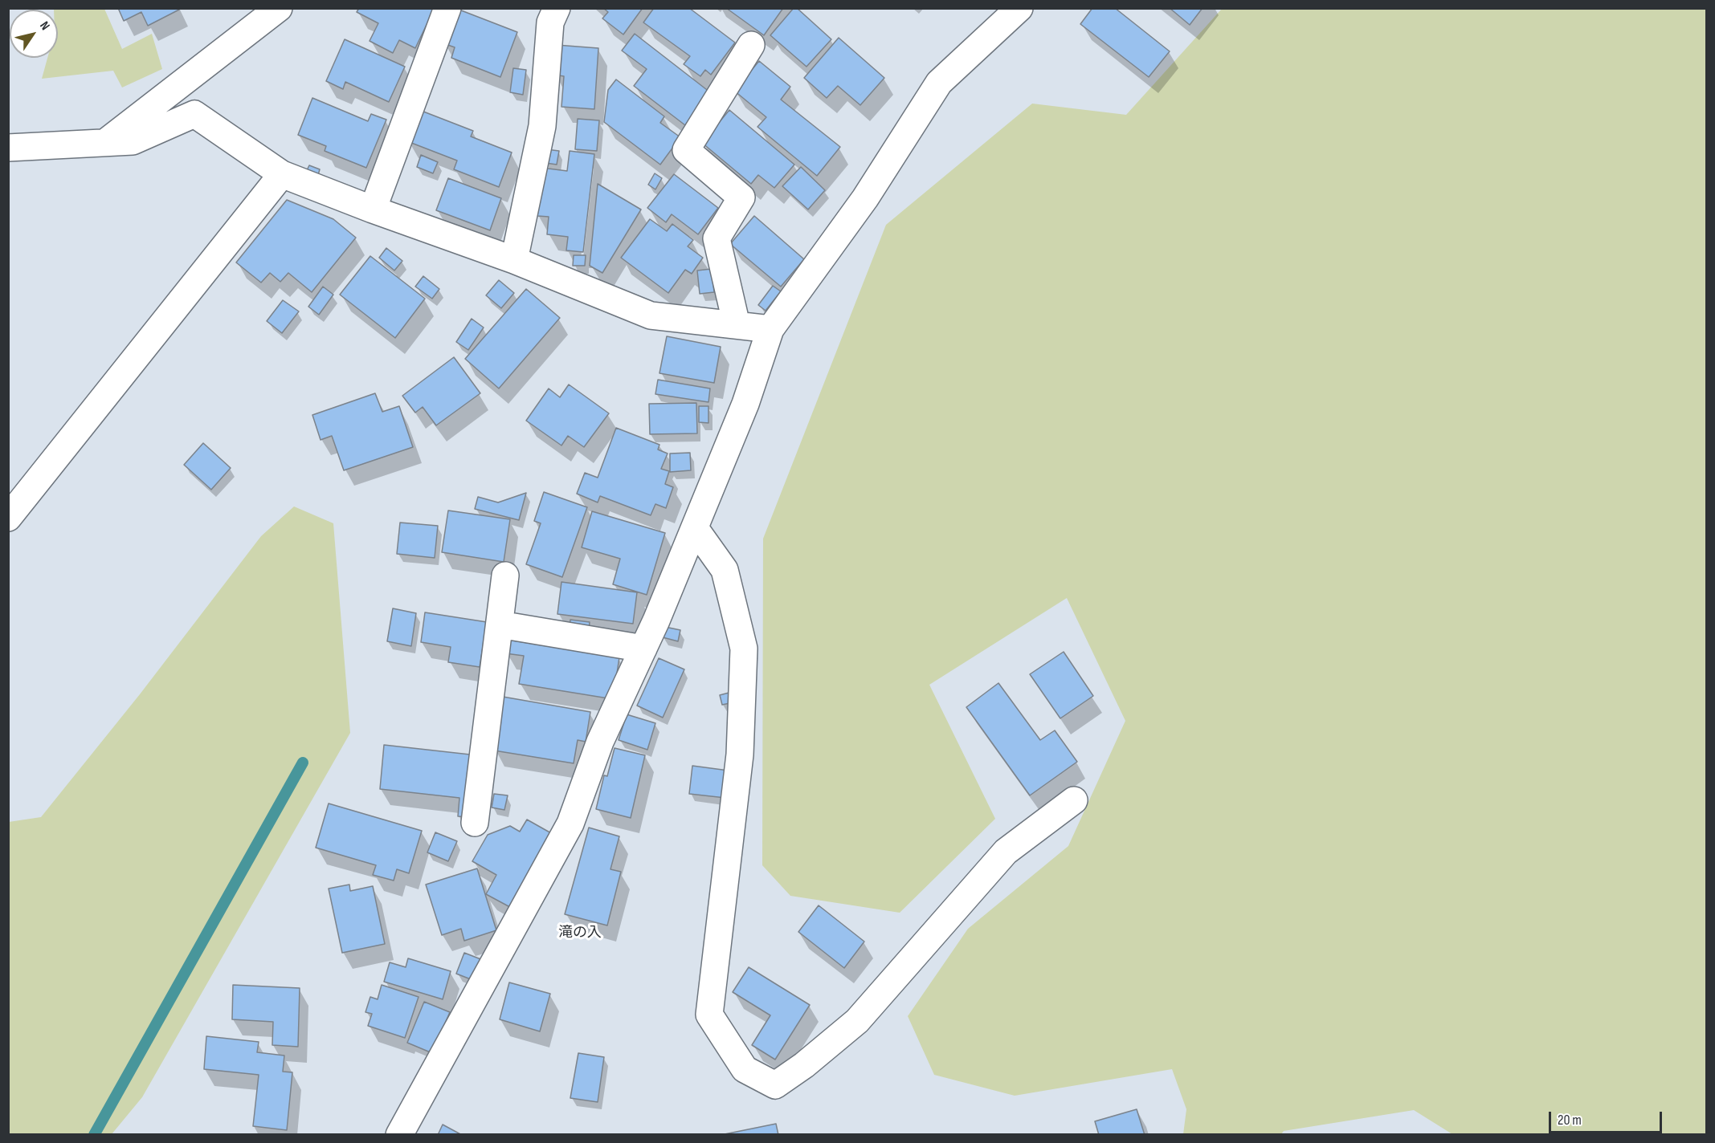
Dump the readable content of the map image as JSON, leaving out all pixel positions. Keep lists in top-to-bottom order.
{
  "districts": ["滝の入"],
  "scale_bar": "20 m",
  "north": "top right"
}
